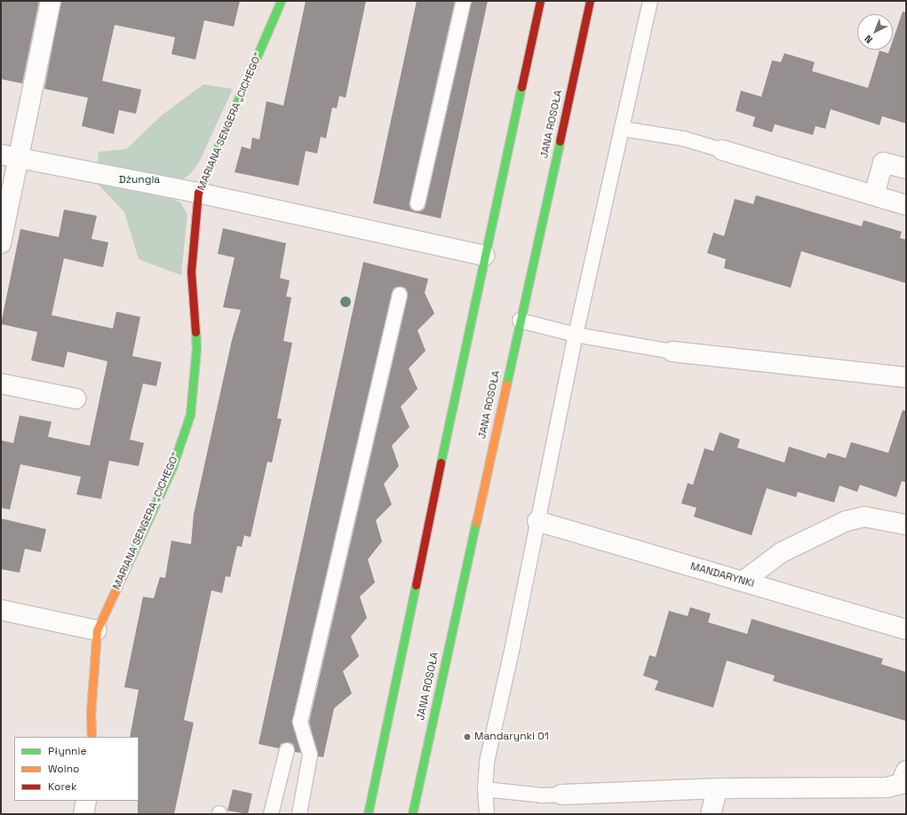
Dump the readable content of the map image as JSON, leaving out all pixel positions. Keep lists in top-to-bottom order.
{
  "streets": {
    "street": ["MARIANA SENGERA „CICHEGO”", "JANA ROSOŁA", "MANDARYNKI"]
  },
  "parks": ["Dżungla"],
  "places": ["Mandarynki 01"],
  "legend": ["Płynnie", "Wolno", "Korek"],
  "north": "bottom left"
}
